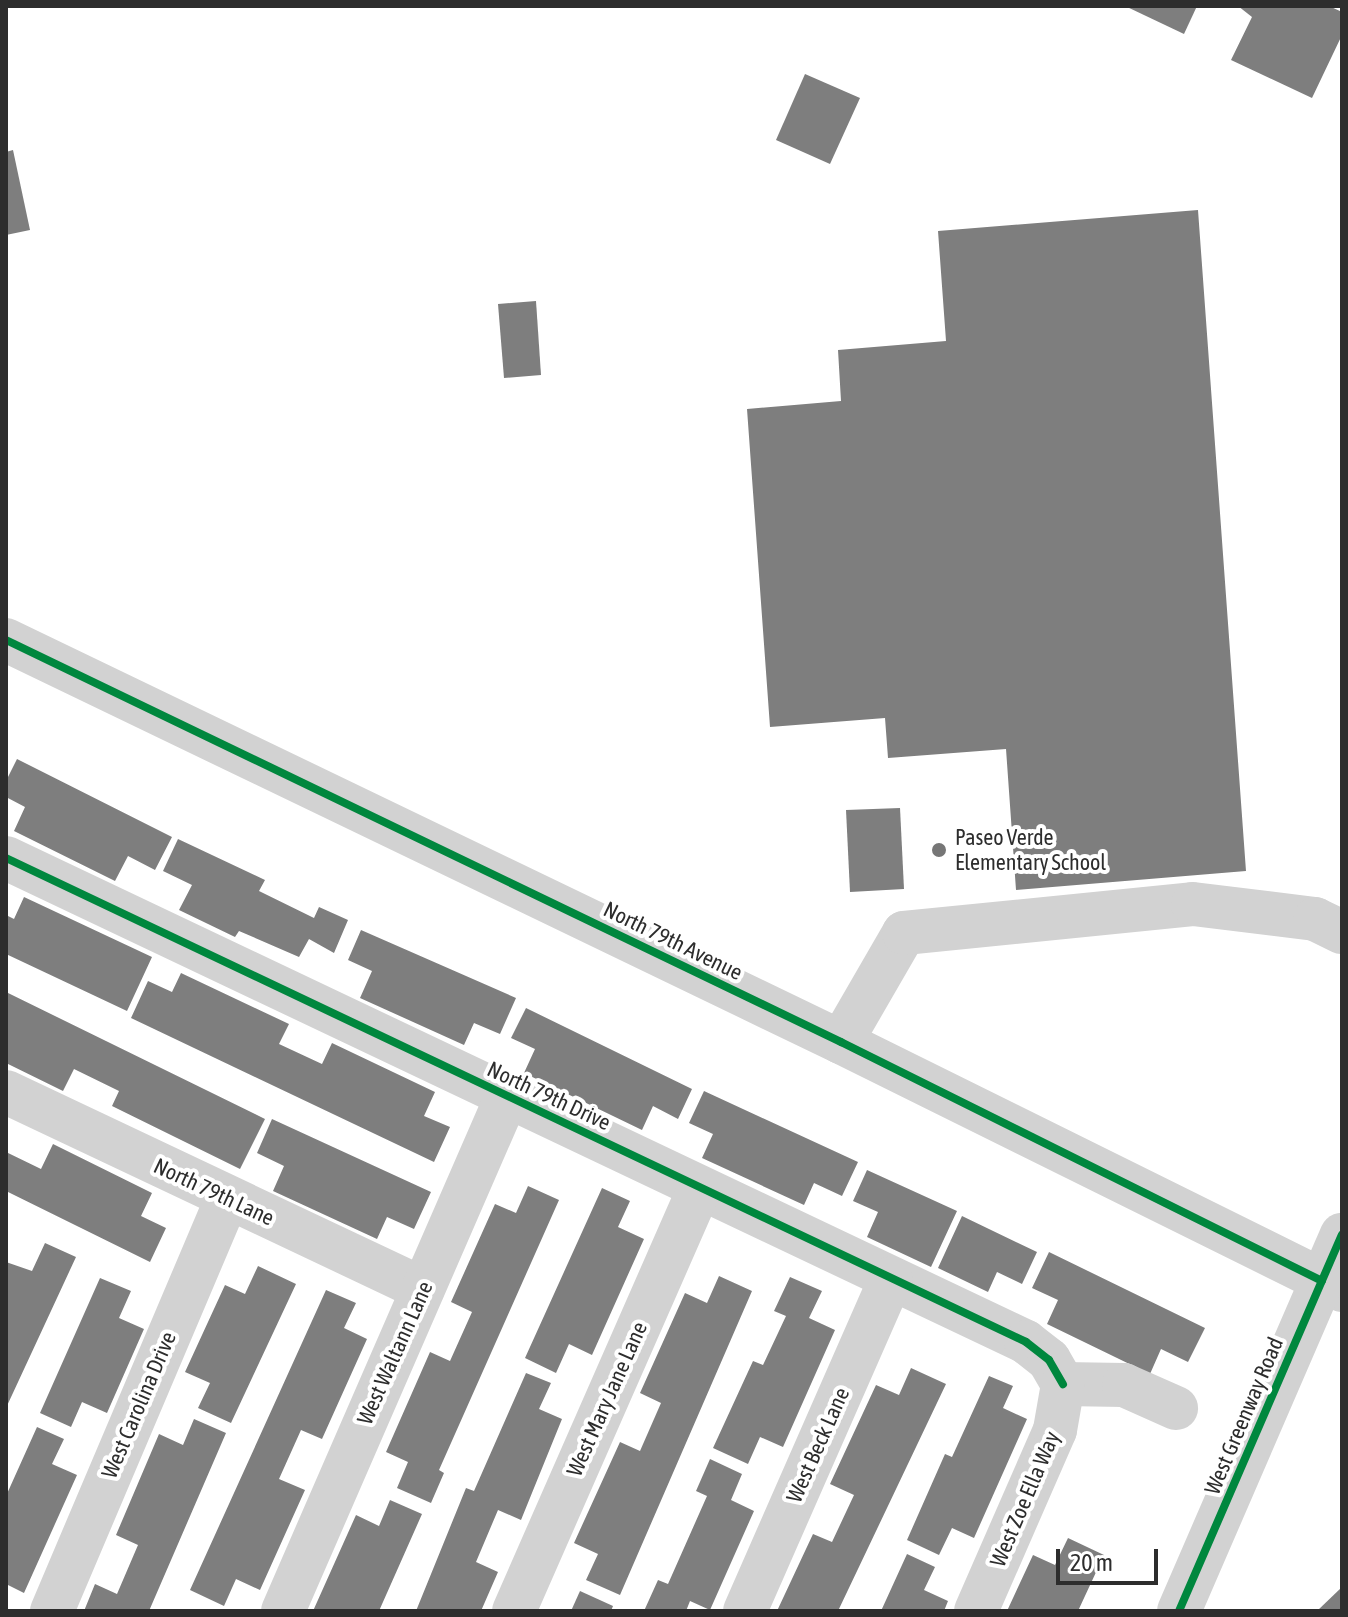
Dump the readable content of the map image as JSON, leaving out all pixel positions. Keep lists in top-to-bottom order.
{
  "streets": {
    "street": [
      "North 79th Avenue",
      "North 79th Drive",
      "North 79th Lane",
      "West Waltann Lane",
      "West Mary Jane Lane",
      "West Carolina Drive",
      "West Greenway Road",
      "West Beck Lane",
      "West Zoe Ella Way"
    ]
  },
  "crossings": [
    ["North 79th Avenue", "West Greenway Road"],
    ["North 79th Drive", "West Waltann Lane"],
    ["North 79th Drive", "West Mary Jane Lane"],
    ["North 79th Drive", "West Beck Lane"],
    ["North 79th Drive", "West Zoe Ella Way"],
    ["North 79th Lane", "West Waltann Lane"],
    ["North 79th Lane", "West Carolina Drive"]
  ],
  "places": ["Paseo Verde Elementary School"],
  "scale_bar": "20 m"
}
